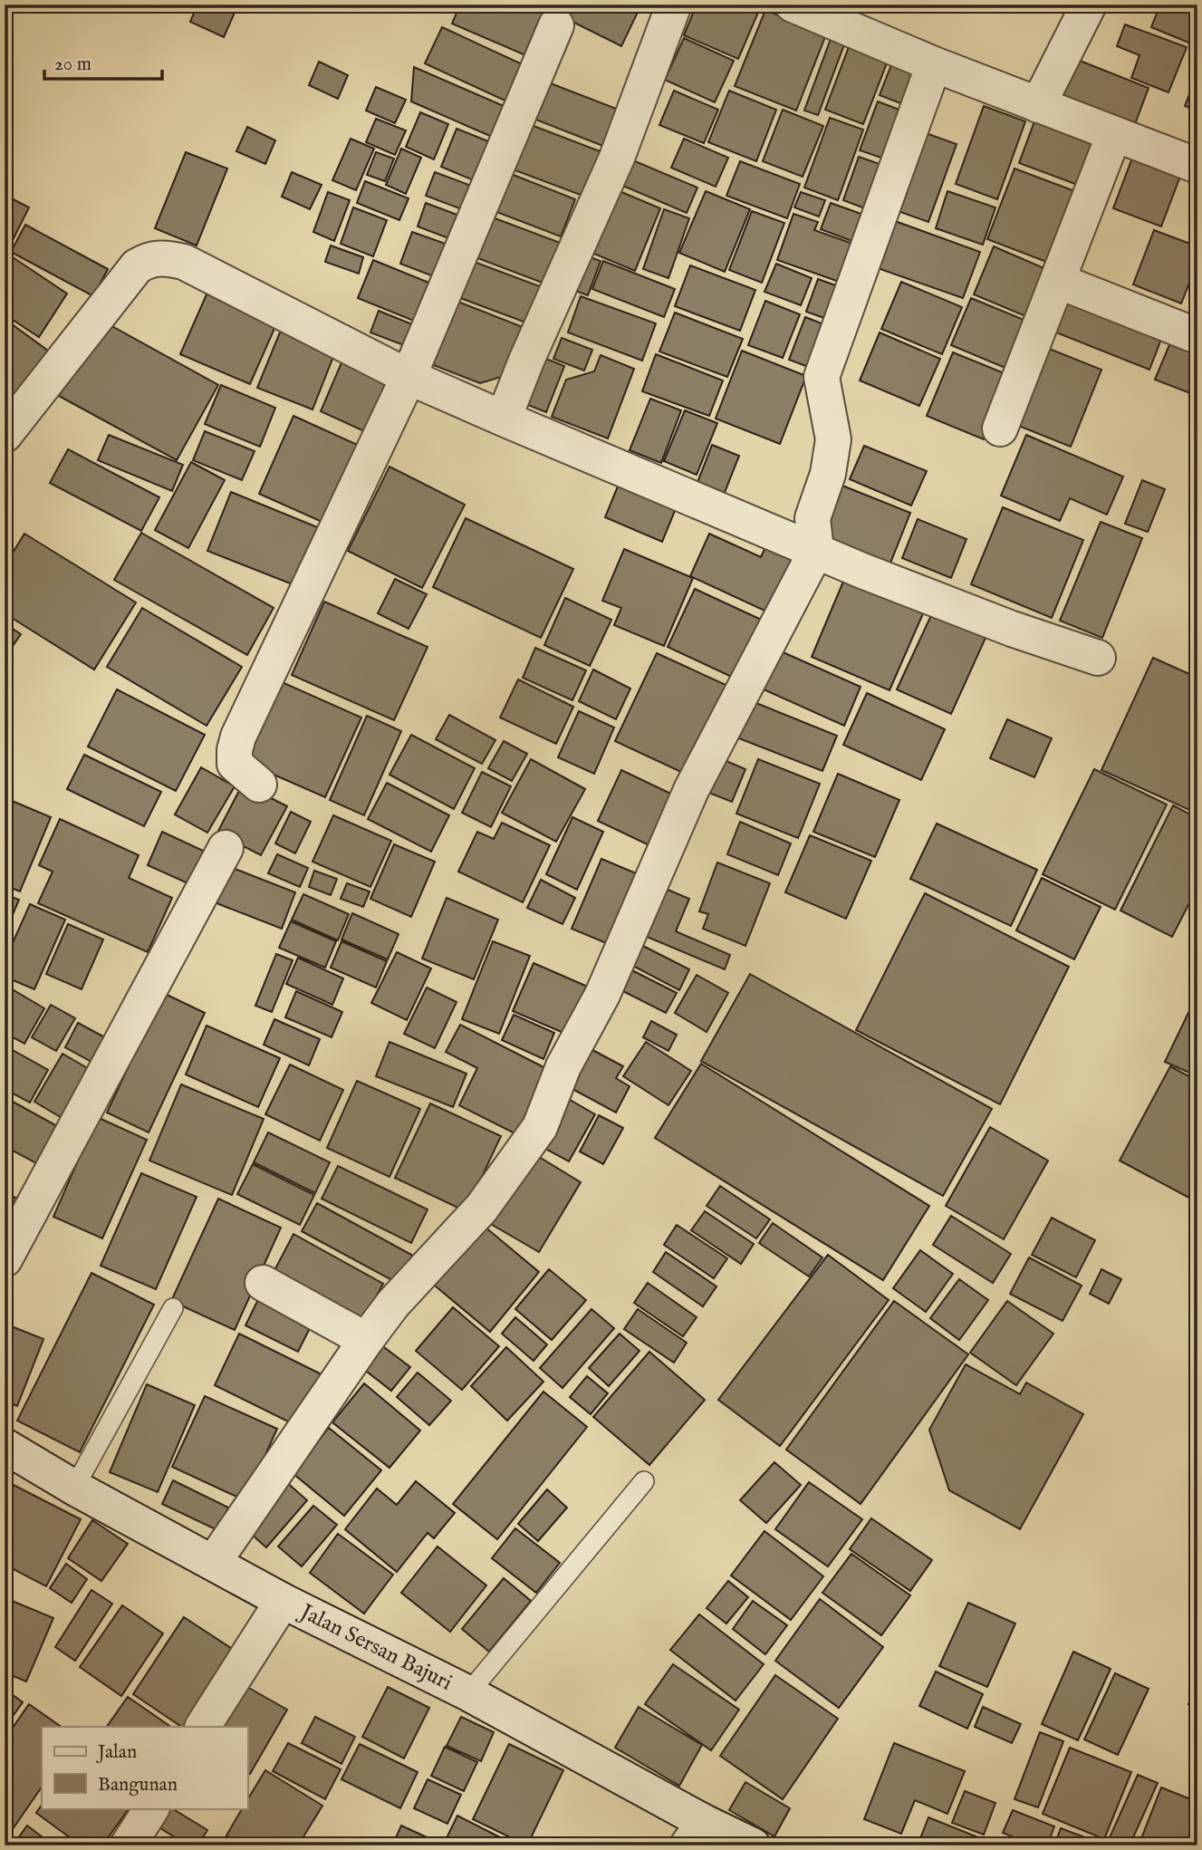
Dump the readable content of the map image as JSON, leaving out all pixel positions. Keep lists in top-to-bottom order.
{
  "streets": {
    "street": ["Jalan Sersan Bajuri"]
  },
  "legend": ["Jalan", "Bangunan"],
  "scale_bar": "20 m"
}
